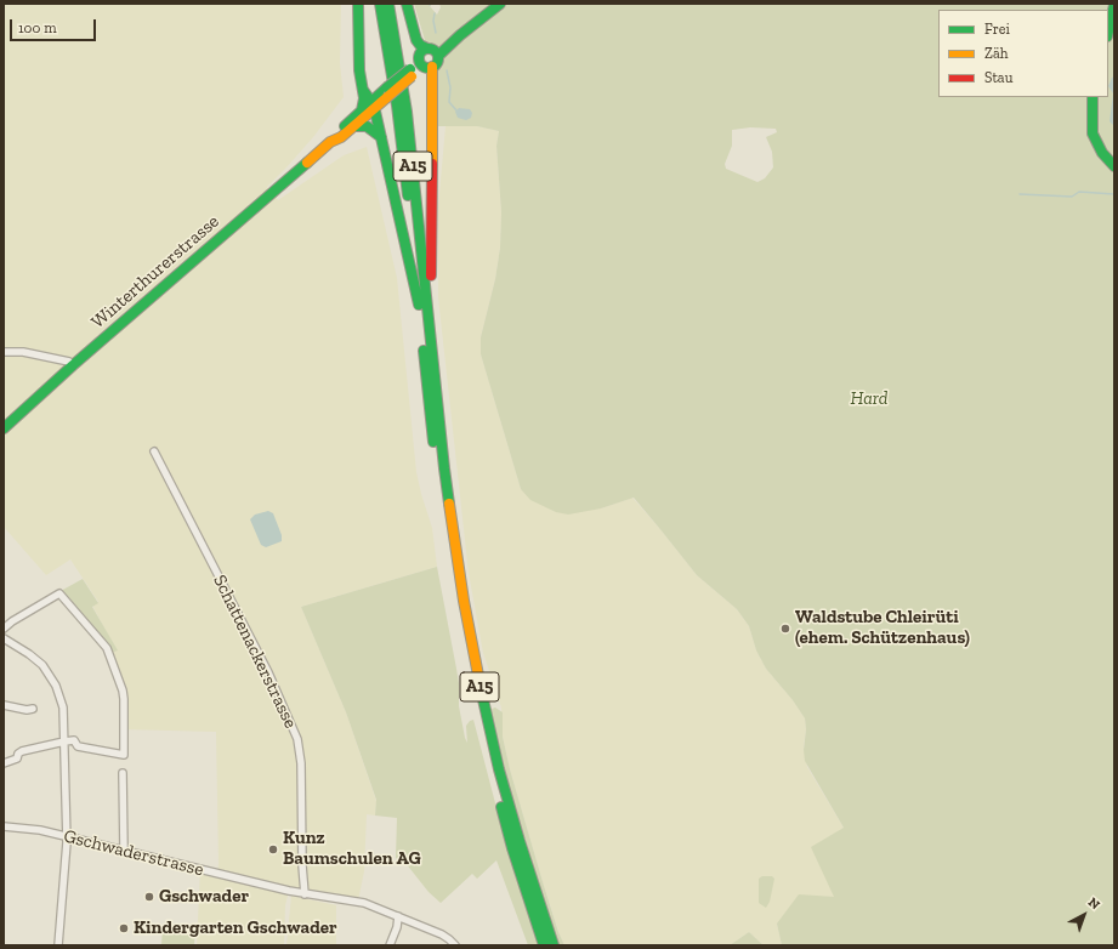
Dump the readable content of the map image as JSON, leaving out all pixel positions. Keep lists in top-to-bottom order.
{
  "streets": {
    "main road": ["A15", "Winterthurerstrasse"],
    "street": ["Schattenackerstrasse", "Gschwaderstrasse"]
  },
  "crossings": [
    ["Schattenackerstrasse", "Gschwaderstrasse"]
  ],
  "parks": ["Hard"],
  "places": [
    "Waldstube Chleirüti (ehem. Schützenhaus)",
    "Kunz Baumschulen AG",
    "Gschwader",
    "Kindergarten Gschwader"
  ],
  "legend": ["Frei", "Zäh", "Stau"],
  "scale_bar": "100 m",
  "north": "top right"
}
